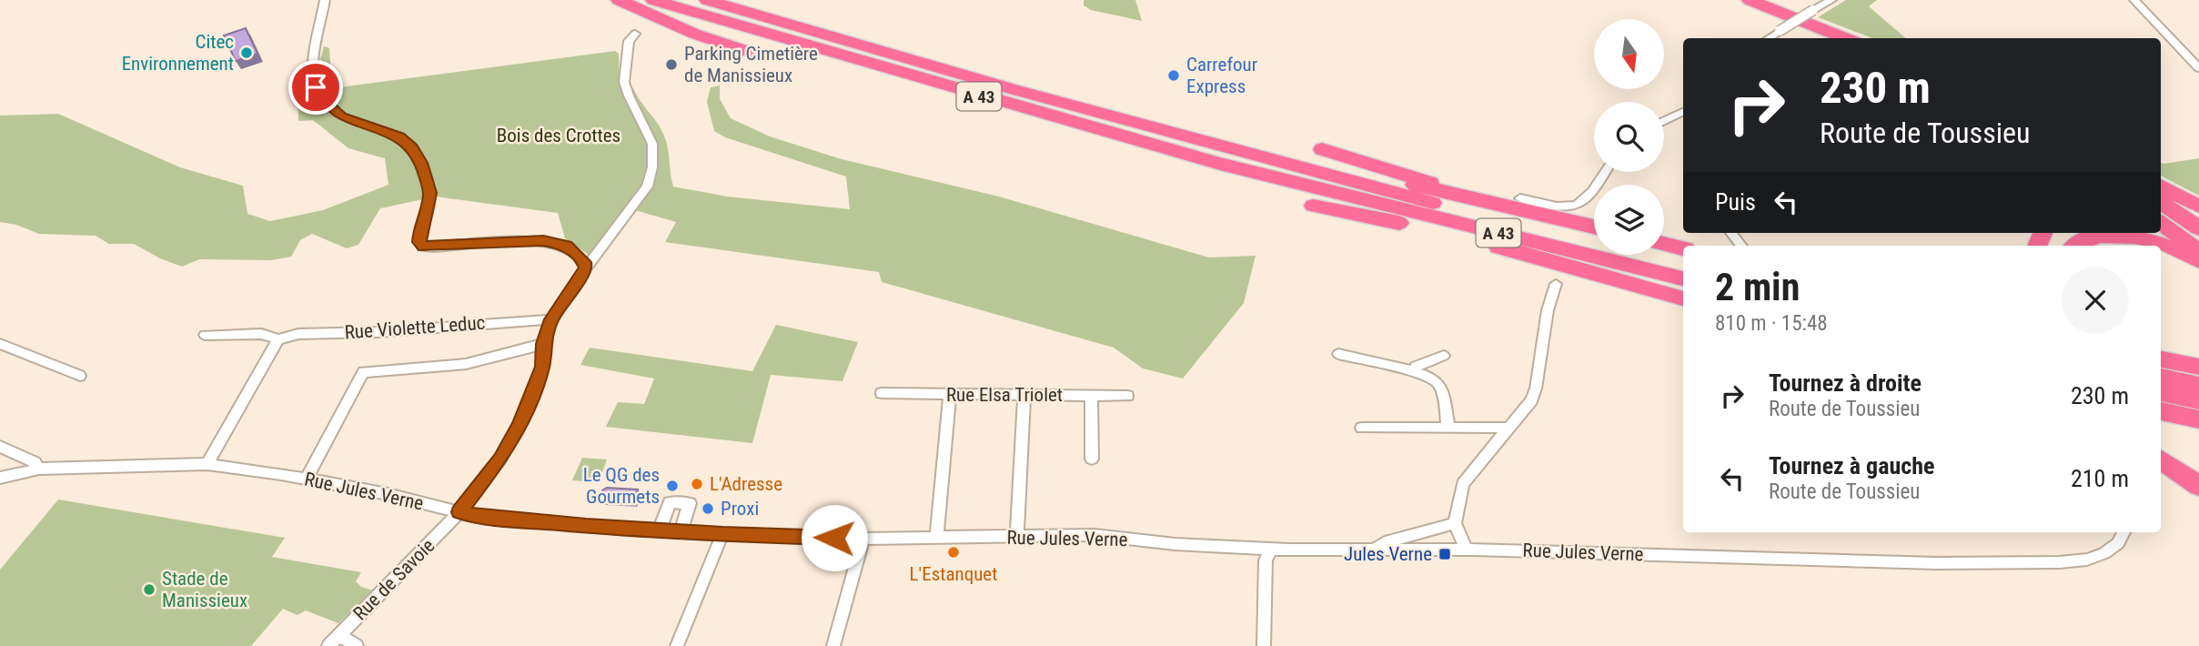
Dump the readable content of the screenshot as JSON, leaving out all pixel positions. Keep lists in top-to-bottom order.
{
  "streets": {
    "highway": ["A 43"],
    "street": [
      "Rue Violette Leduc",
      "Rue Elsa Triolet",
      "Rue Jules Verne",
      "Rue de Savoie"
    ]
  },
  "crossings": [
    ["Rue Violette Leduc", "Rue de Savoie"],
    ["Rue Jules Verne", "Rue de Savoie"]
  ],
  "parks": ["Bois des Crottes"],
  "places": {
    "other": [
      "Citec Environnement",
      "Parking Cimetière de Manissieux",
      "Carrefour Express",
      "L'Adresse",
      "Le QG des Gourmets",
      "Proxi",
      "L'Estanquet",
      "Stade de Manissieux"
    ],
    "transit": ["Jules Verne"]
  },
  "north": "bottom",
  "page": {
    "turn": ["230 m", "Route de Toussieu"],
    "then": "Puis",
    "heading": ["2 min", "810 m · 15:48"],
    "list": [
      {
        "name": "Tournez à droite",
        "note": "Route de Toussieu",
        "value": "230 m"
      },
      {
        "name": "Tournez à gauche",
        "note": "Route de Toussieu",
        "value": "210 m"
      }
    ]
  }
}
